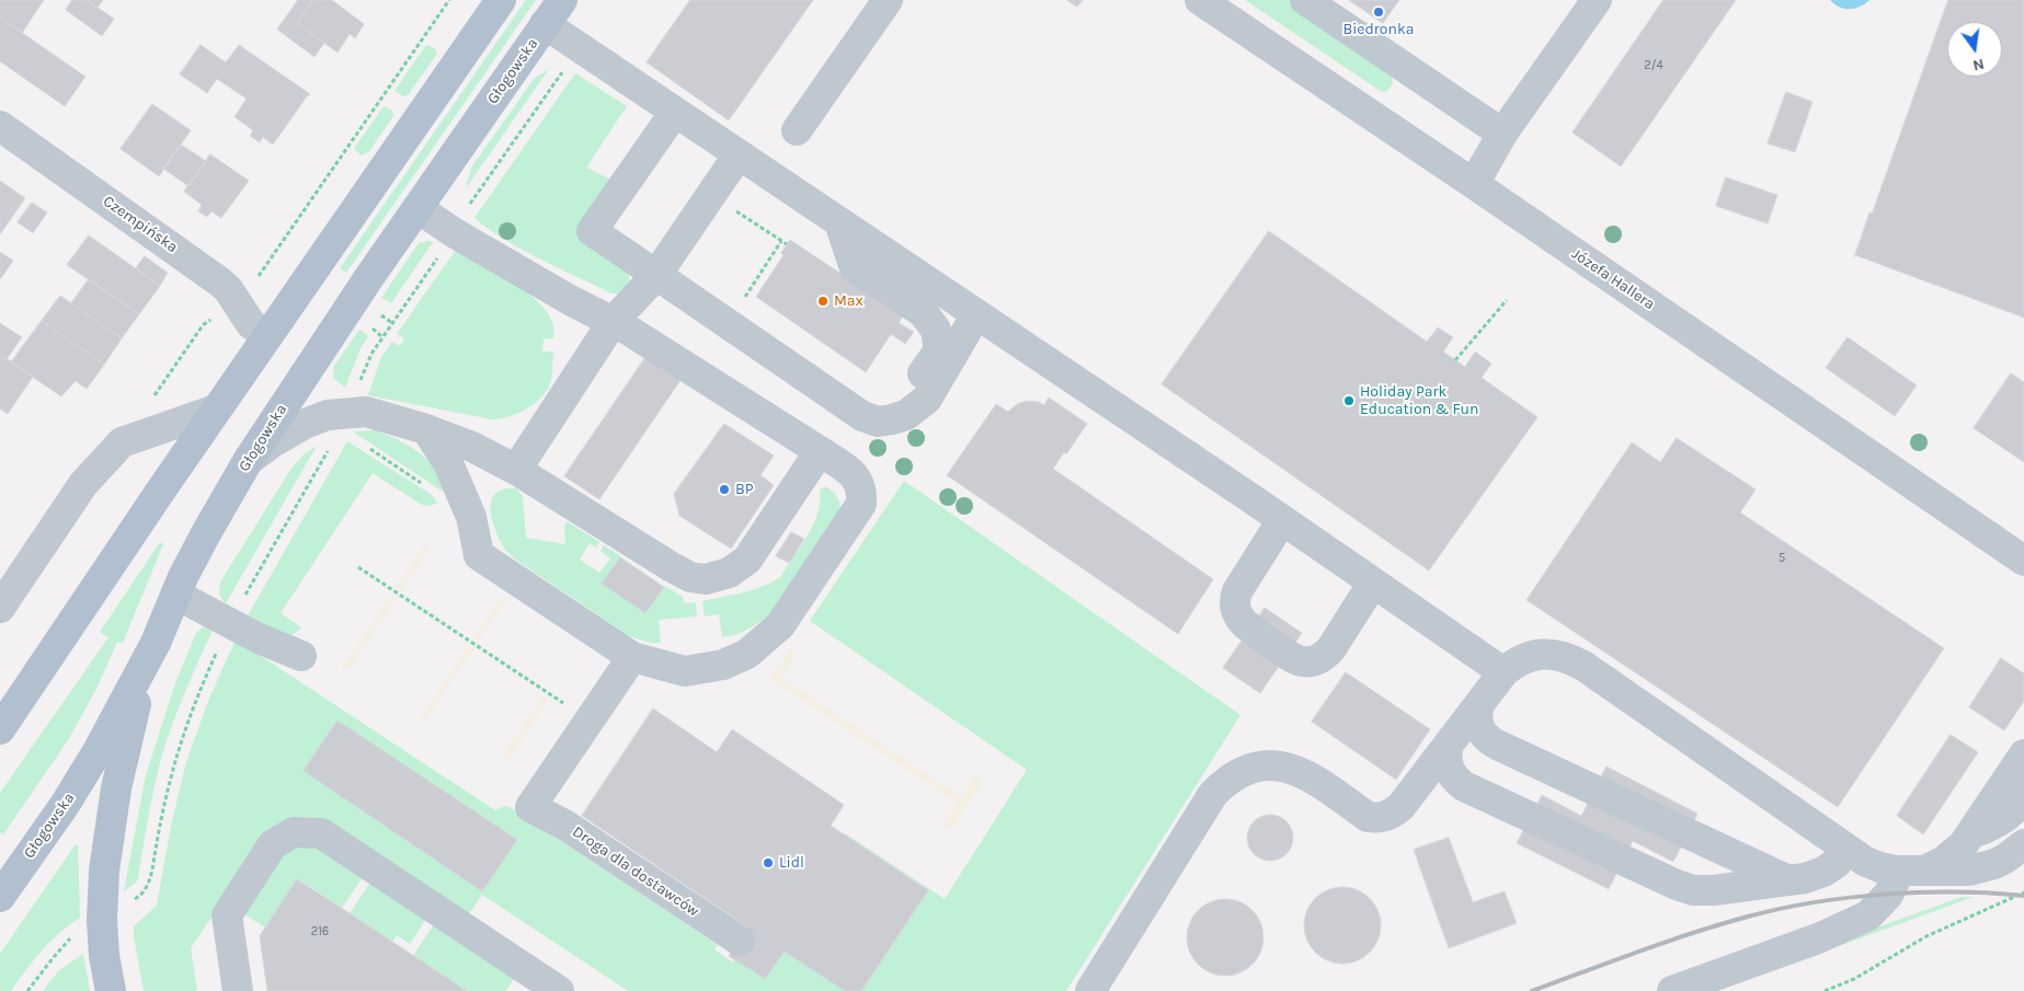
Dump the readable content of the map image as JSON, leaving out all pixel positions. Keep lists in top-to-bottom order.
{
  "streets": {
    "main road": ["Głogowska"],
    "street": ["Czempińska", "Józefa Hallera", "Droga dla dostawców"]
  },
  "places": [
    "Biedronka",
    "Max",
    "Holiday Park Education & Fun",
    "BP",
    "Lidl"
  ],
  "house_numbers": ["2/4", "5", "216"],
  "north": "bottom"
}
